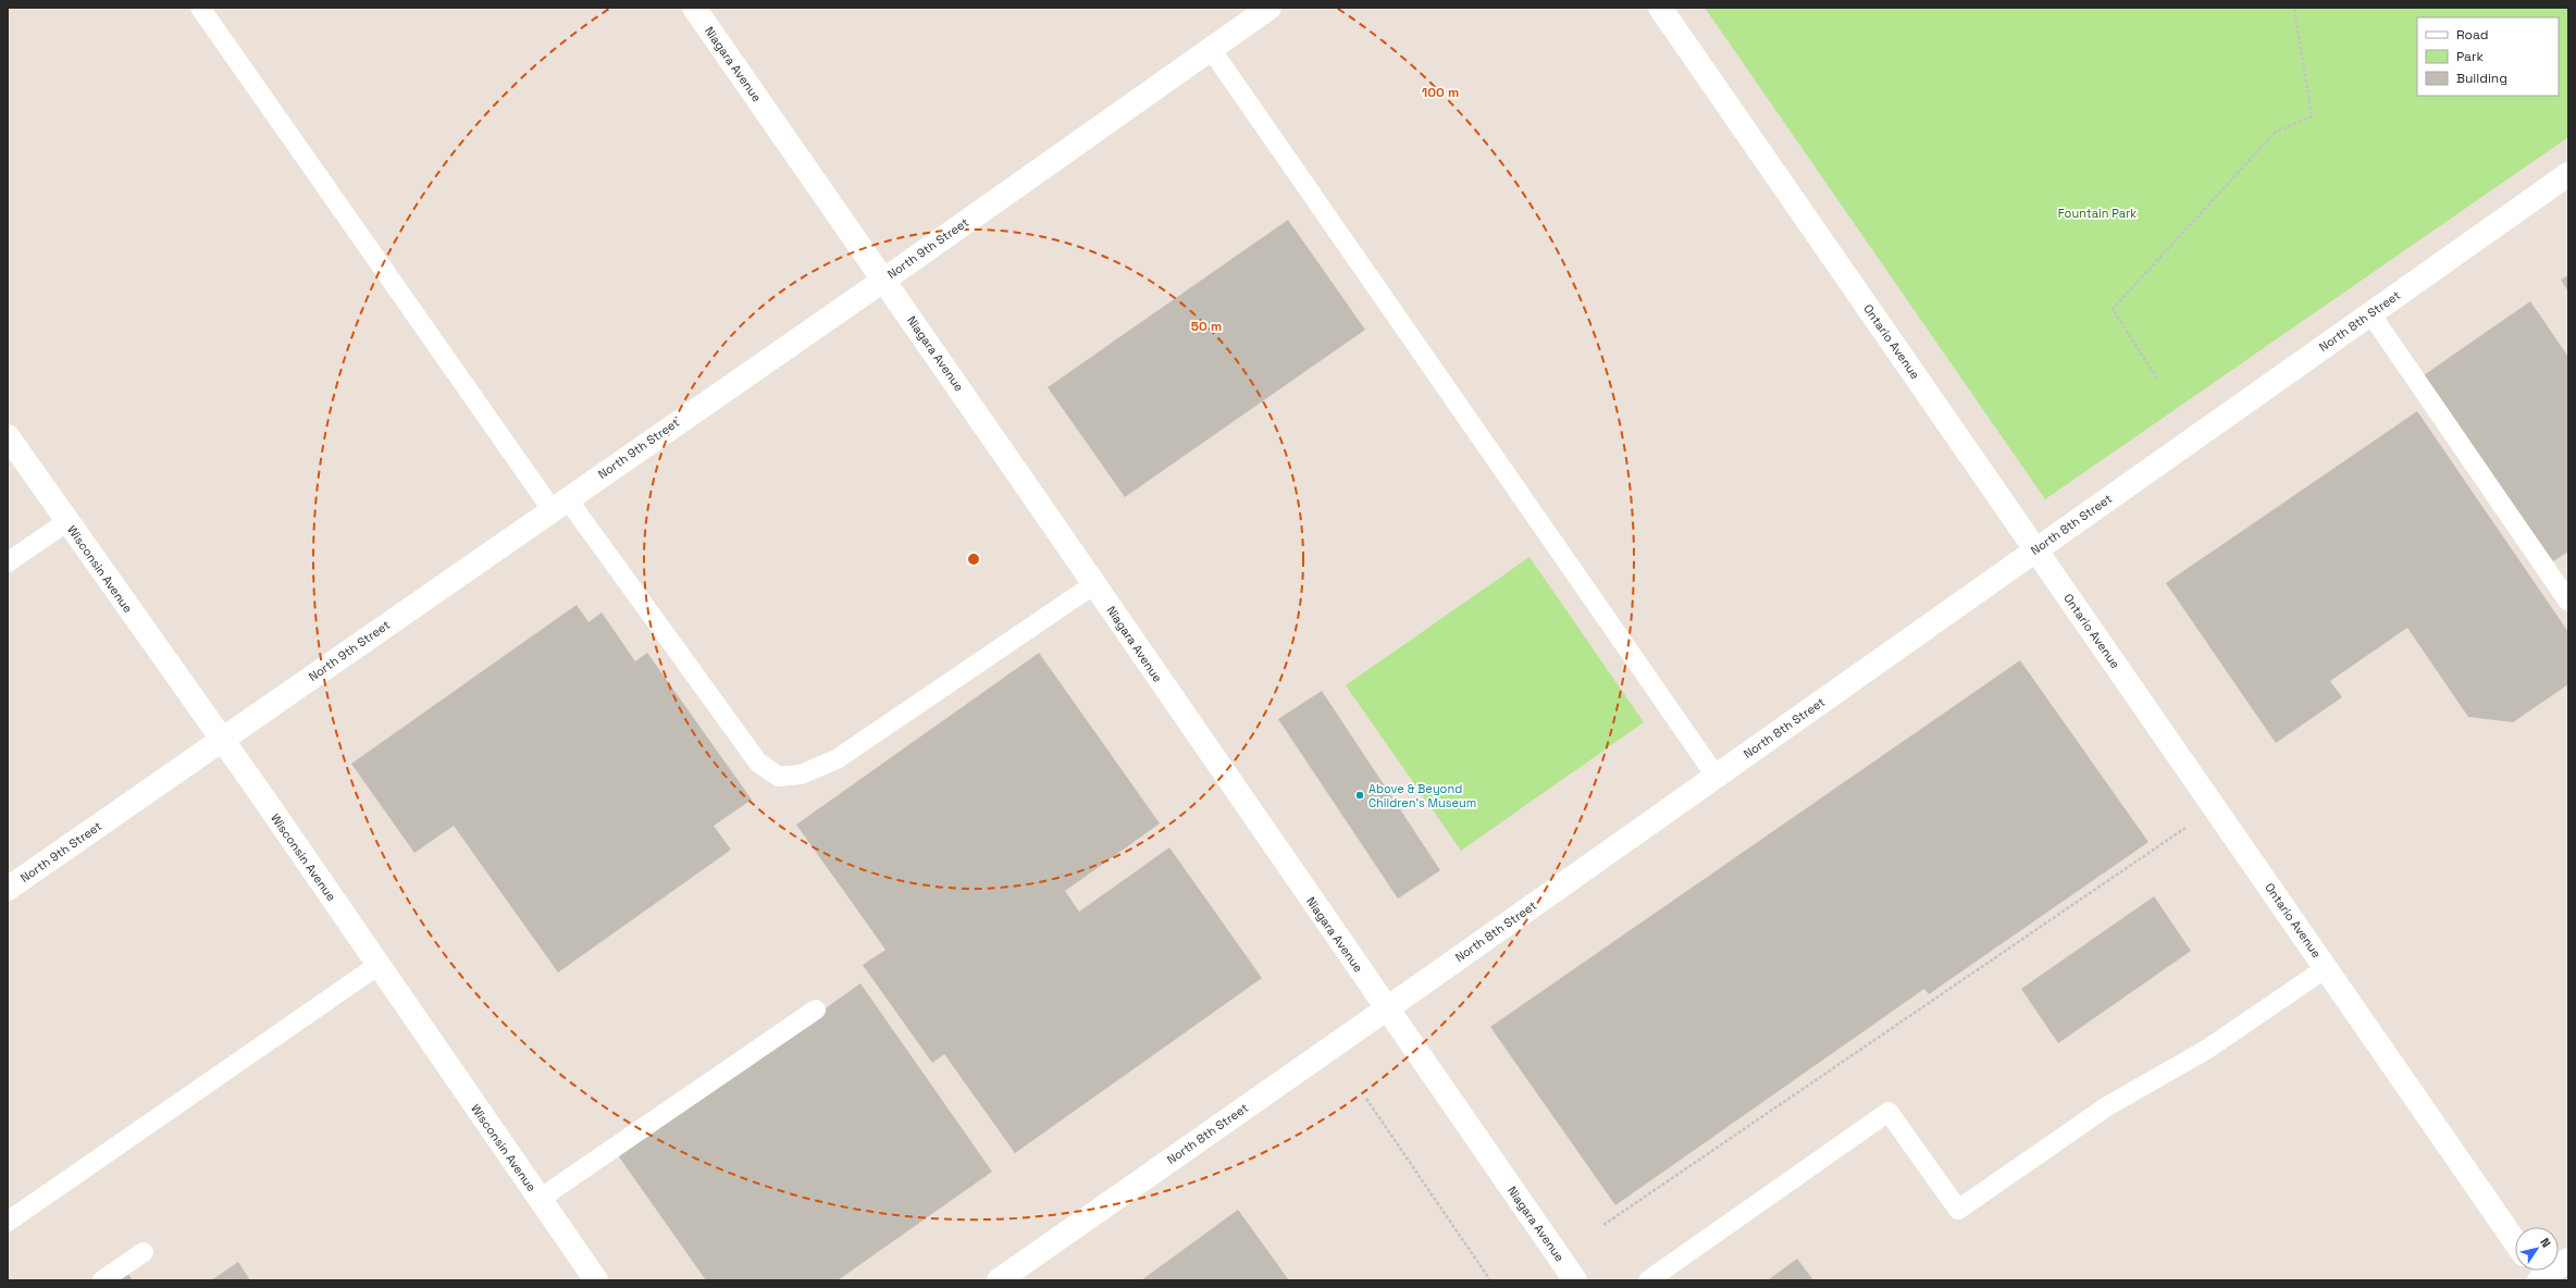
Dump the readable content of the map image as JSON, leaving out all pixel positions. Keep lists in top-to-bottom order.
{
  "streets": {
    "street": [
      "Niagara Avenue",
      "North 9th Street",
      "North 8th Street",
      "Ontario Avenue",
      "Wisconsin Avenue"
    ]
  },
  "crossings": [
    ["Niagara Avenue", "North 9th Street"],
    ["Niagara Avenue", "North 8th Street"],
    ["North 9th Street", "Wisconsin Avenue"],
    ["North 8th Street", "Ontario Avenue"]
  ],
  "parks": ["Fountain Park"],
  "places": ["Above & Beyond Children's Museum"],
  "legend": ["Road", "Park", "Building"],
  "north": "top right",
  "rings": ["100 m", "50 m"]
}
